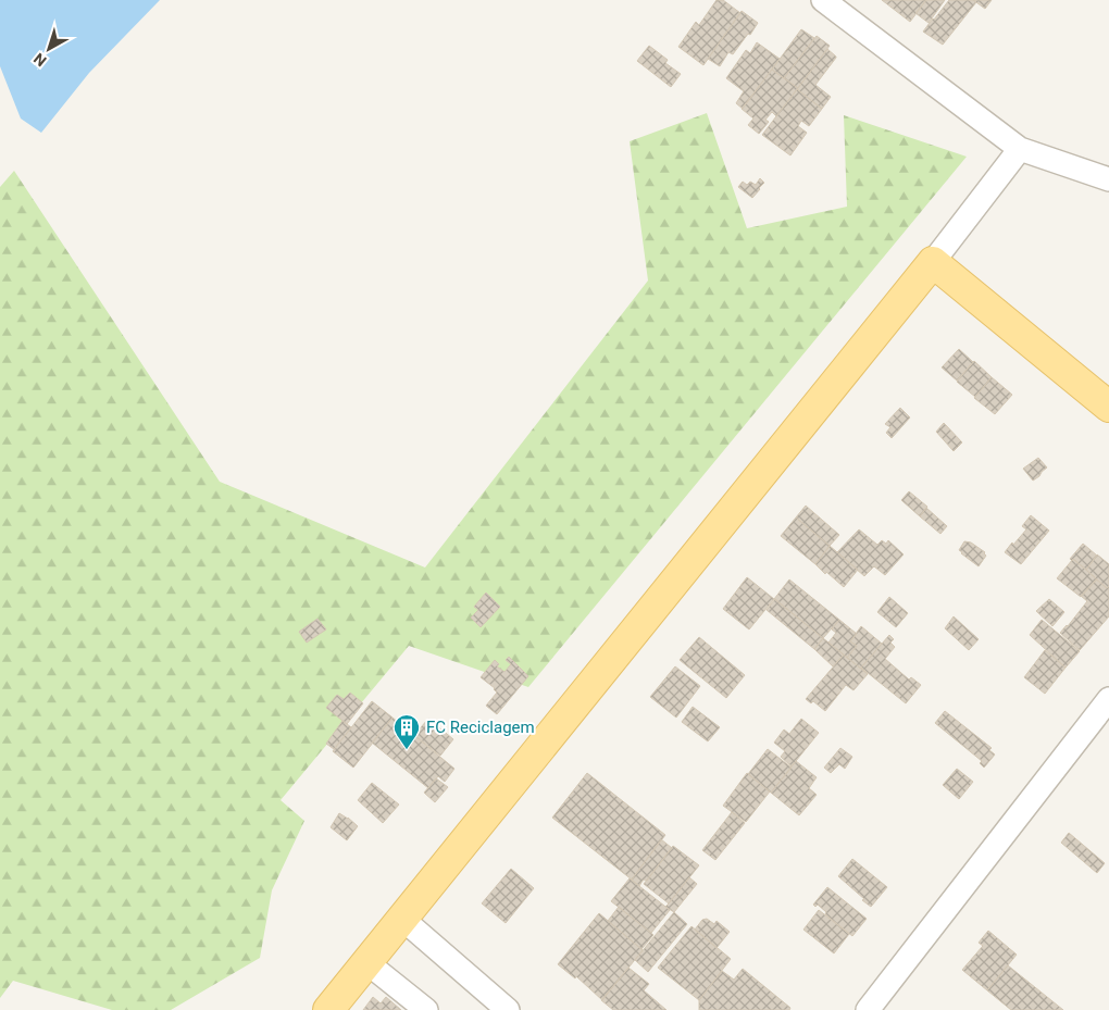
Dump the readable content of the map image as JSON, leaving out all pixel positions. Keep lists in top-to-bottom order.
{
  "places": {
    "building": ["FC Reciclagem"]
  },
  "north": "bottom left"
}
